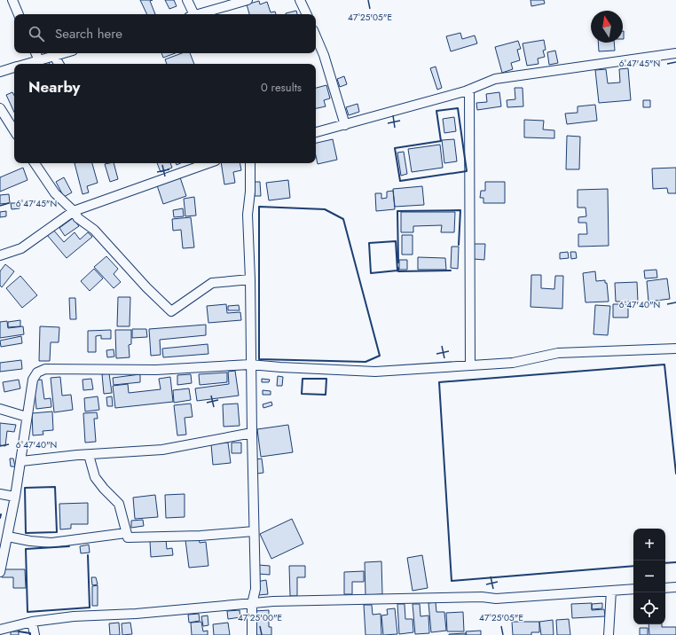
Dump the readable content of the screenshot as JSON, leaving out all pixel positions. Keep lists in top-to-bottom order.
{
  "north": "top",
  "page": {
    "search": "Search here",
    "heading": ["Nearby", "0 results"],
    "map_buttons": ["+", "−"]
  },
  "coordinates": [
    "47°25'05\"E",
    "6°47'45\"N",
    "6°47'40\"N",
    "47°25'00\"E"
  ]
}
